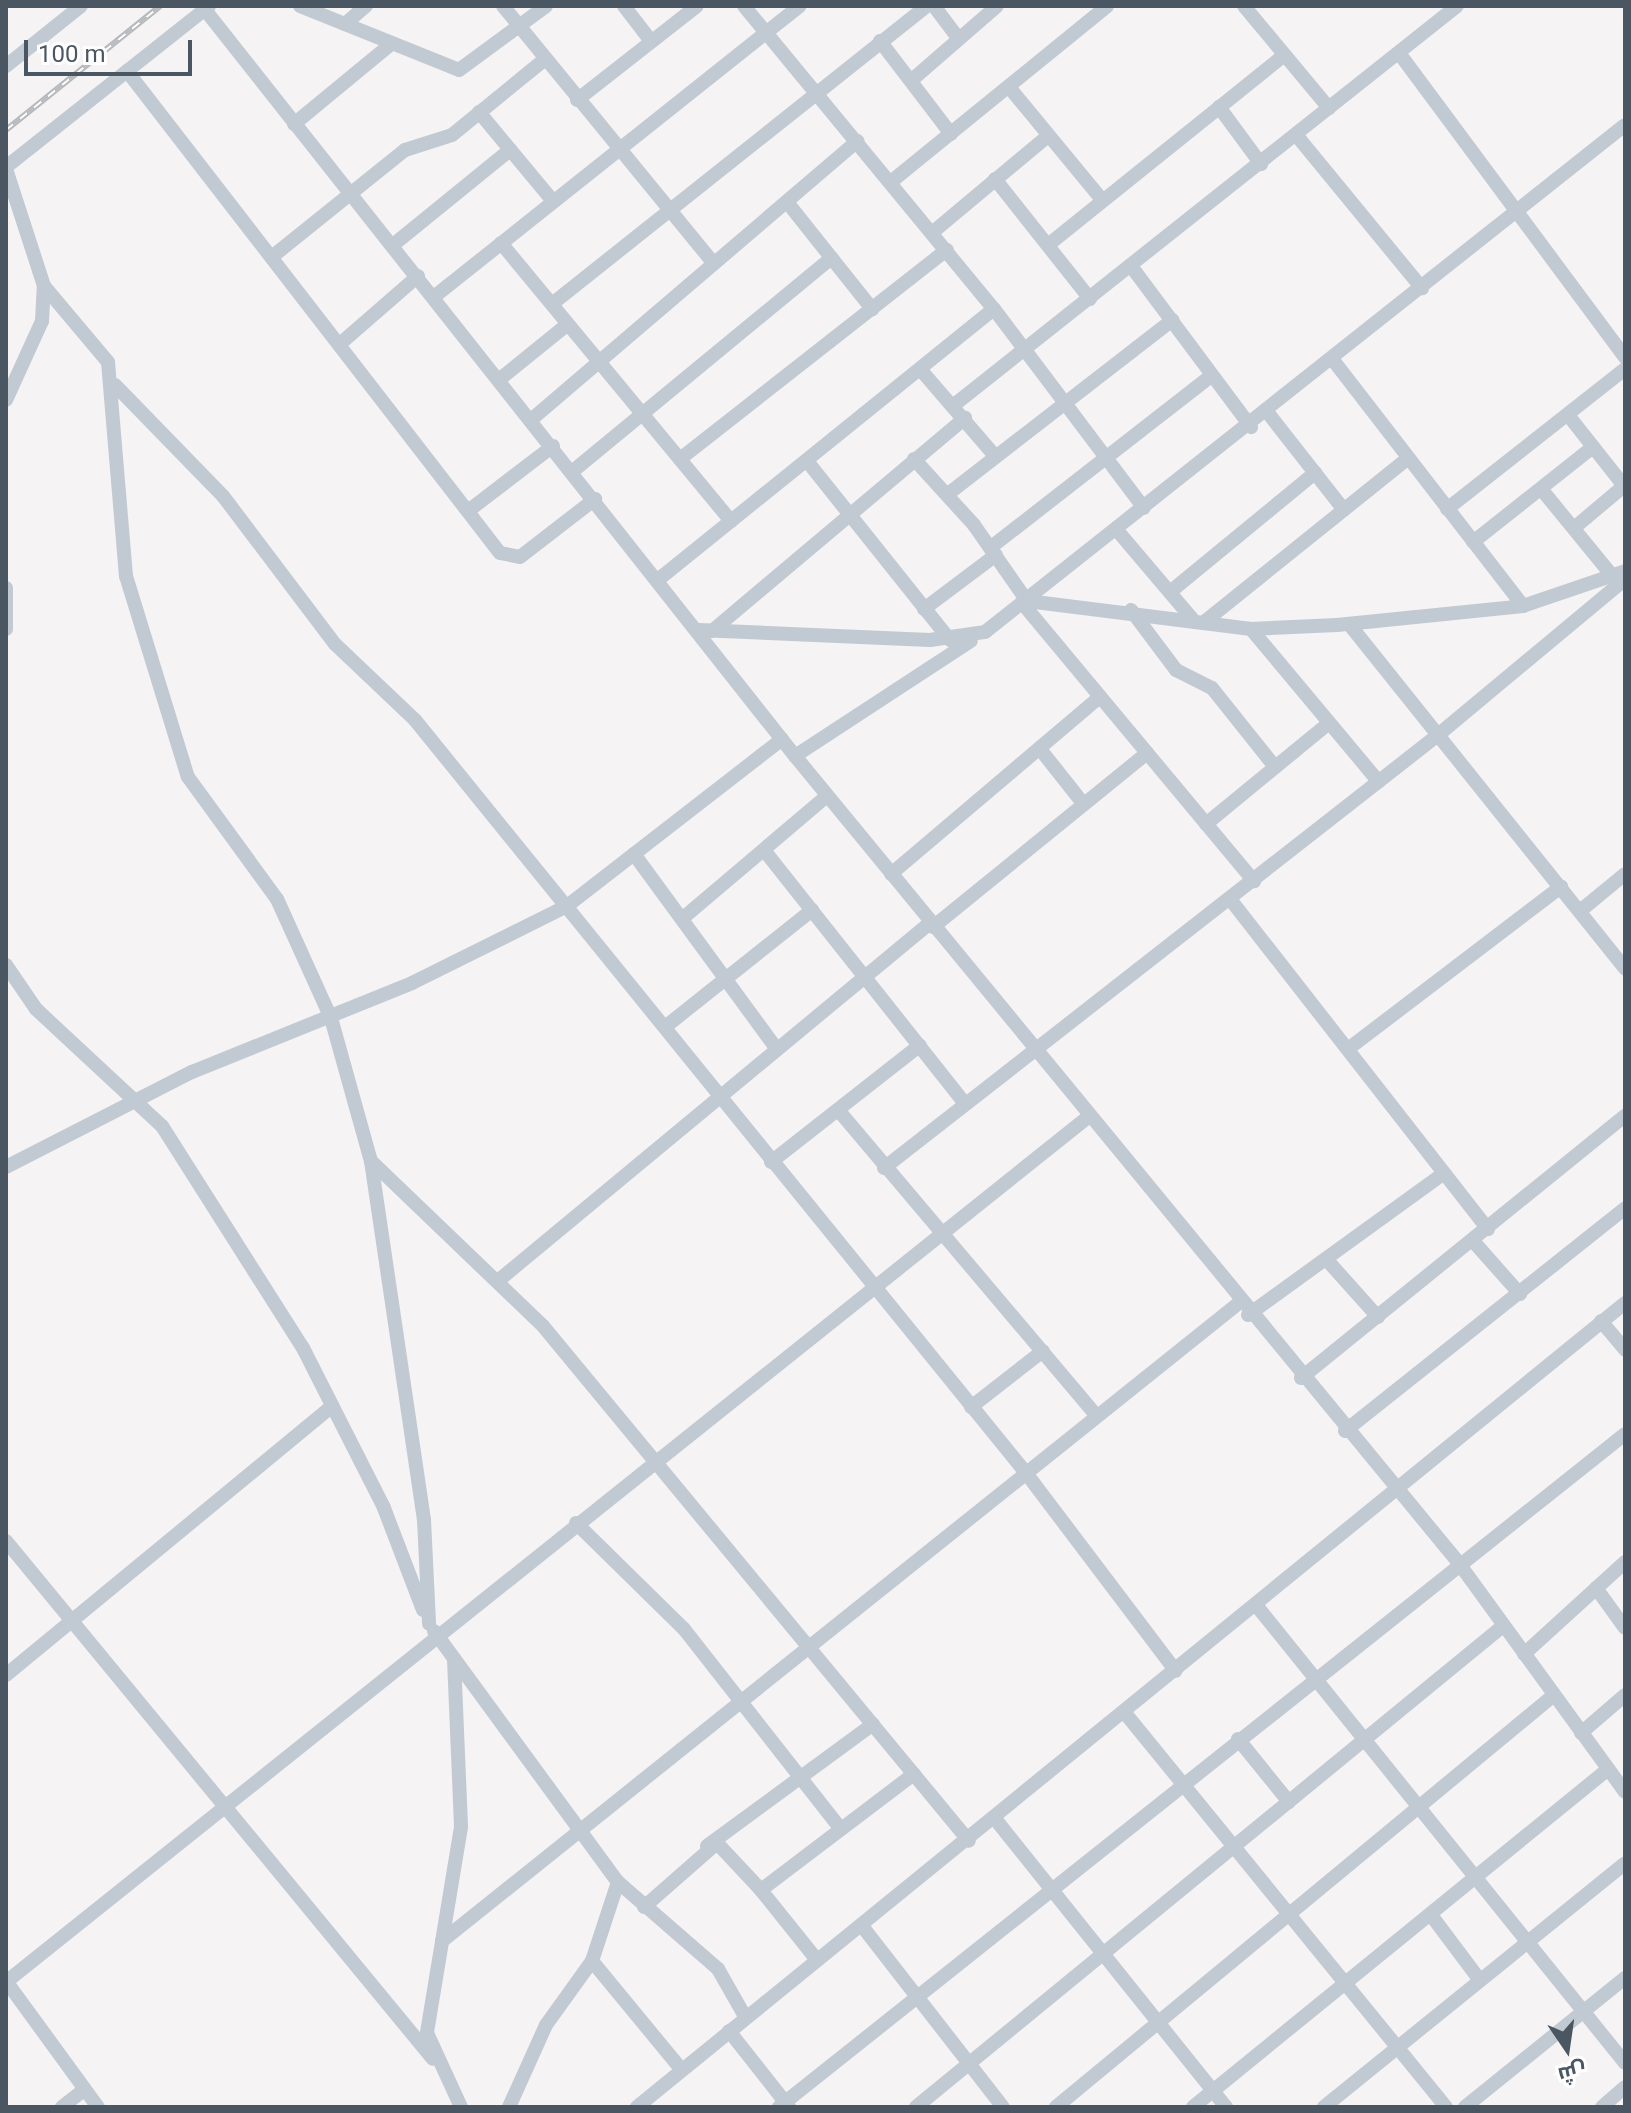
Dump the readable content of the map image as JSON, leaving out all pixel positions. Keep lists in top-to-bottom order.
{
  "scale_bar": "100 m",
  "north": "bottom"
}
